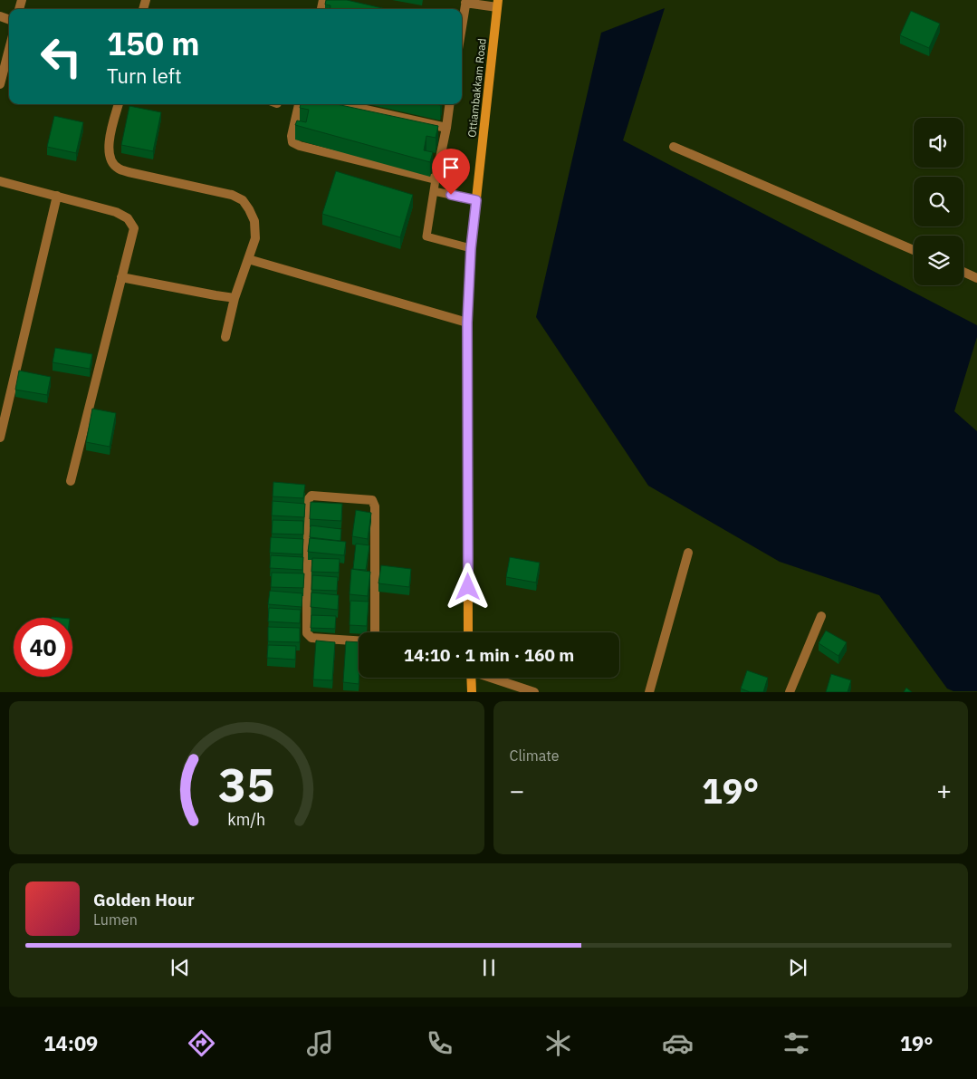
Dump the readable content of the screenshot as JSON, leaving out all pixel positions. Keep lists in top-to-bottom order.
{
  "streets": {
    "street": ["Ottiambakkam Road"]
  },
  "page": {
    "turn": ["150 m", "Turn left"],
    "limit": "40",
    "trip": "14:10 · 1 min · 160 m",
    "tile": "Climate",
    "heat": ["−", "19°", "+"],
    "song": ["Golden Hour", "Lumen"],
    "tabs": ["14:09", "19°"],
    "gauge": ["35", "km/h"]
  }
}
